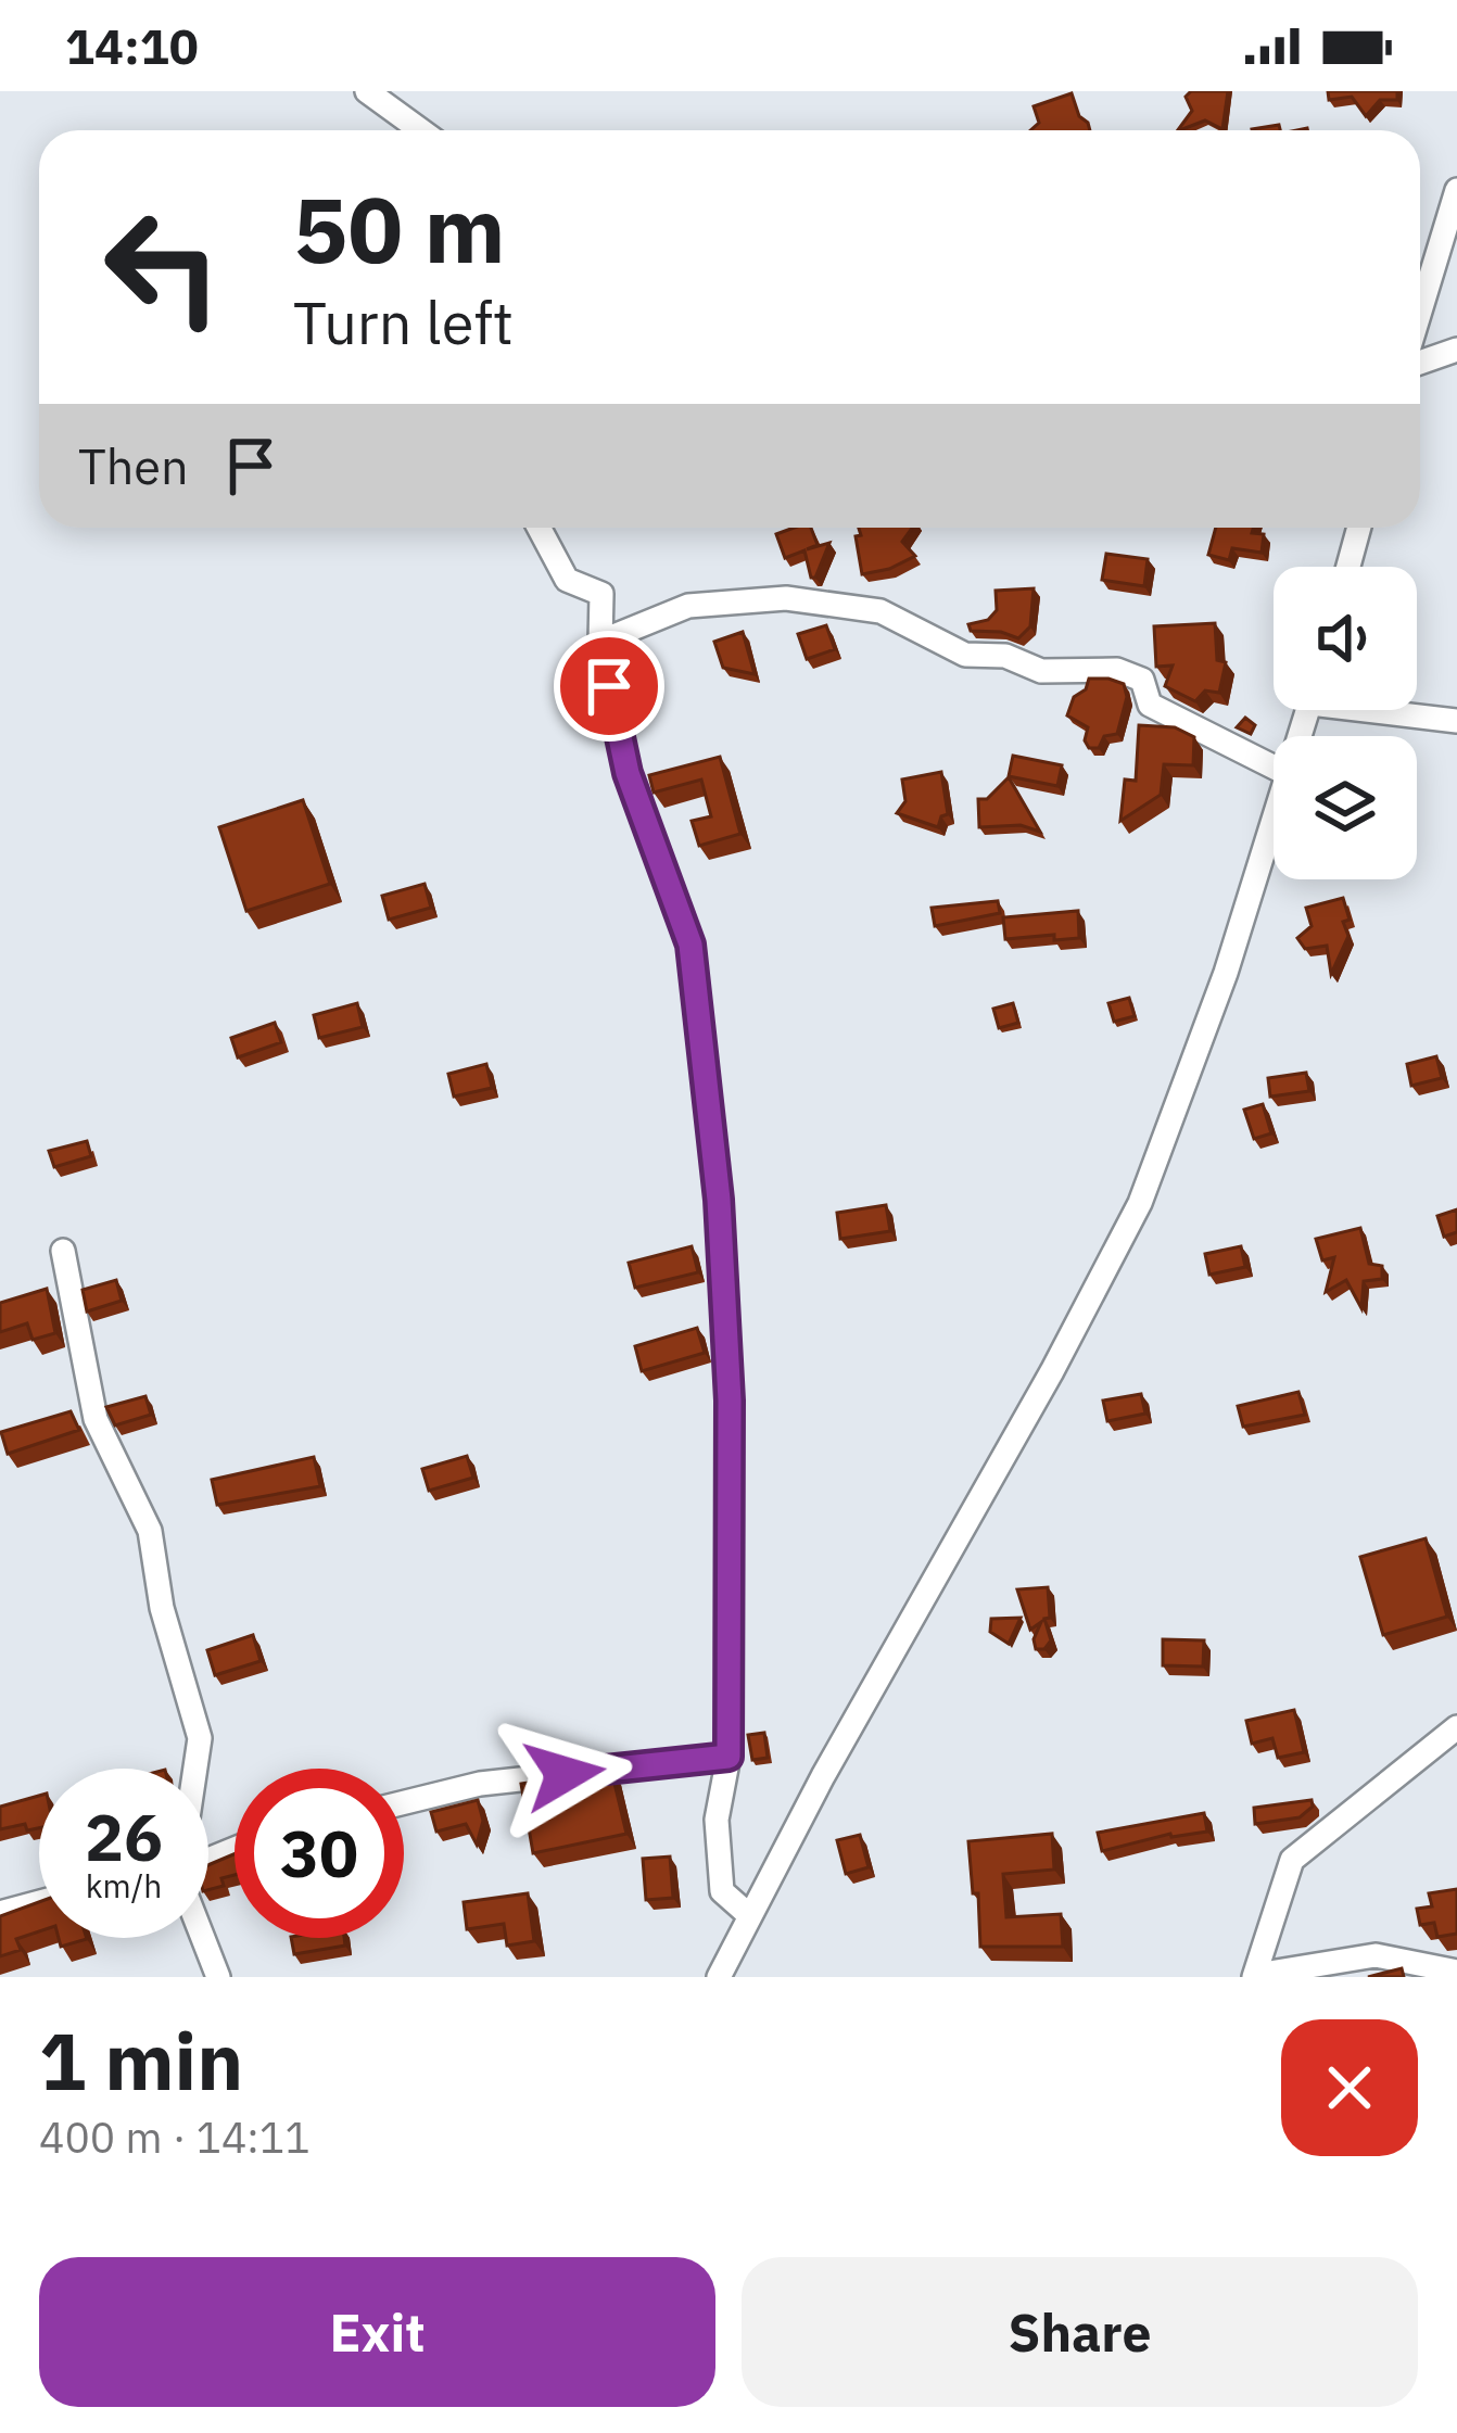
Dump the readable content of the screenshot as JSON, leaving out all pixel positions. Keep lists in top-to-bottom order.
{
  "page": {
    "status": "14:10",
    "turn": ["50 m", "Turn left"],
    "then": "Then",
    "speed": "26 km/h",
    "limit": "30",
    "heading": ["1 min", "400 m · 14:11"],
    "buttons": ["Exit", "Share"]
  }
}
